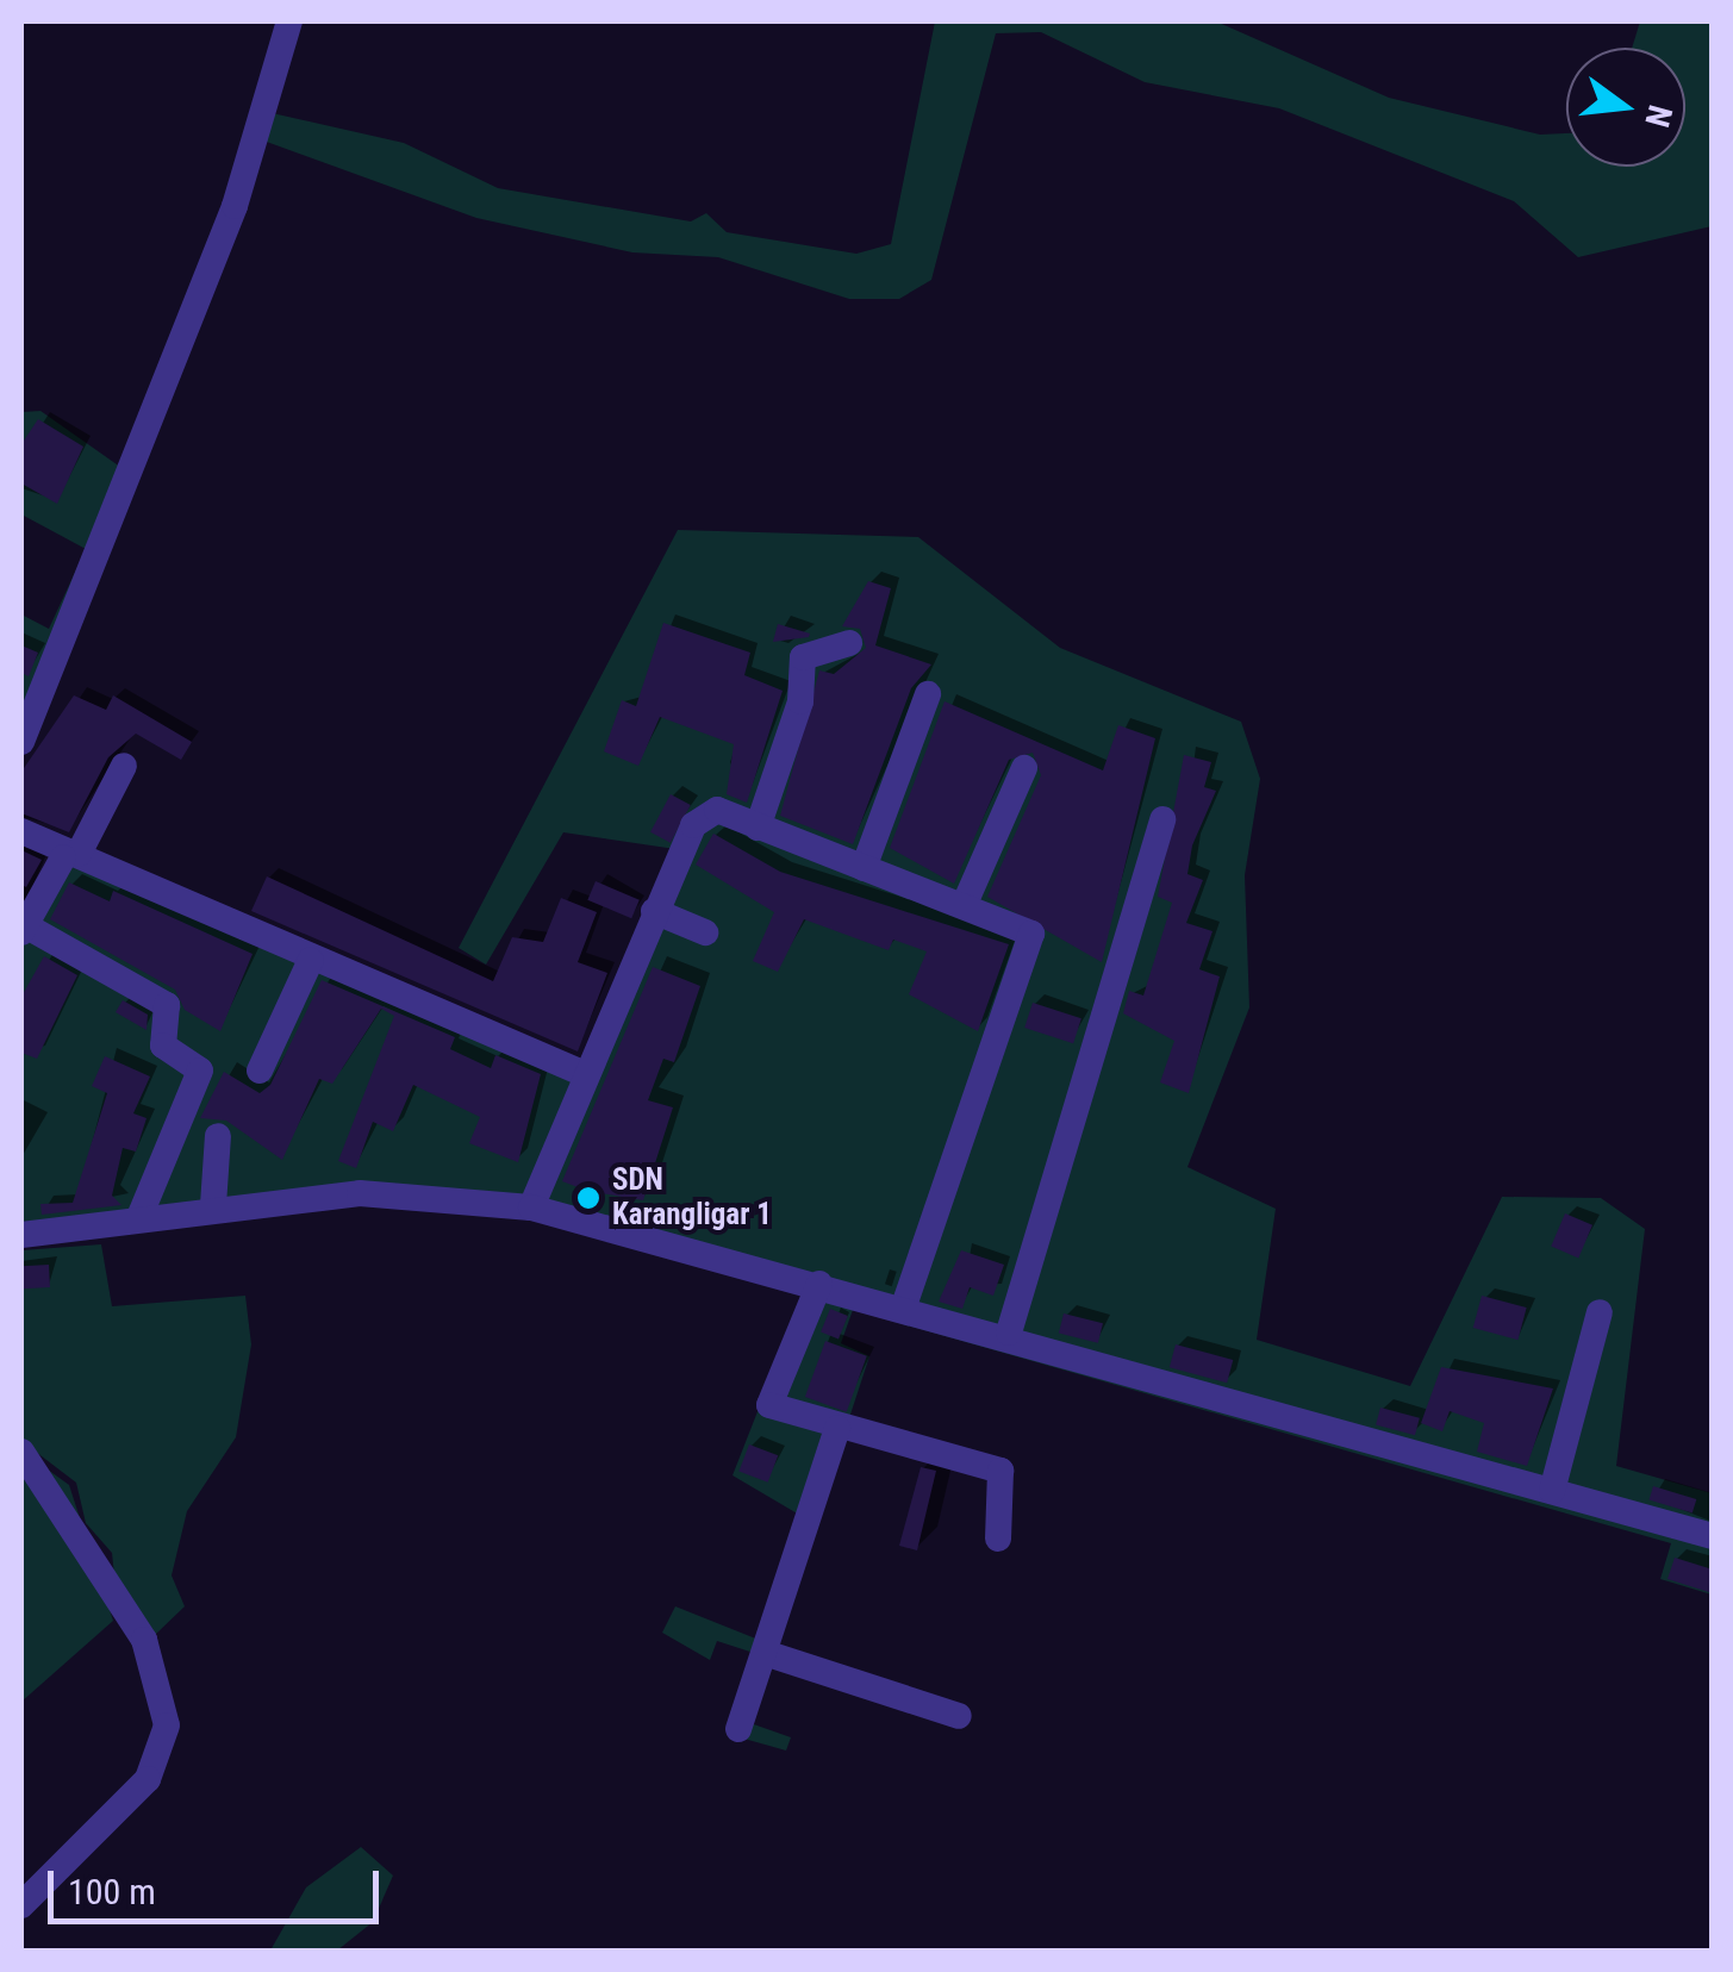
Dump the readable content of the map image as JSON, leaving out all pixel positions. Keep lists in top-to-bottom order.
{
  "places": ["SDN Karangligar 1"],
  "scale_bar": "100 m",
  "north": "right"
}
